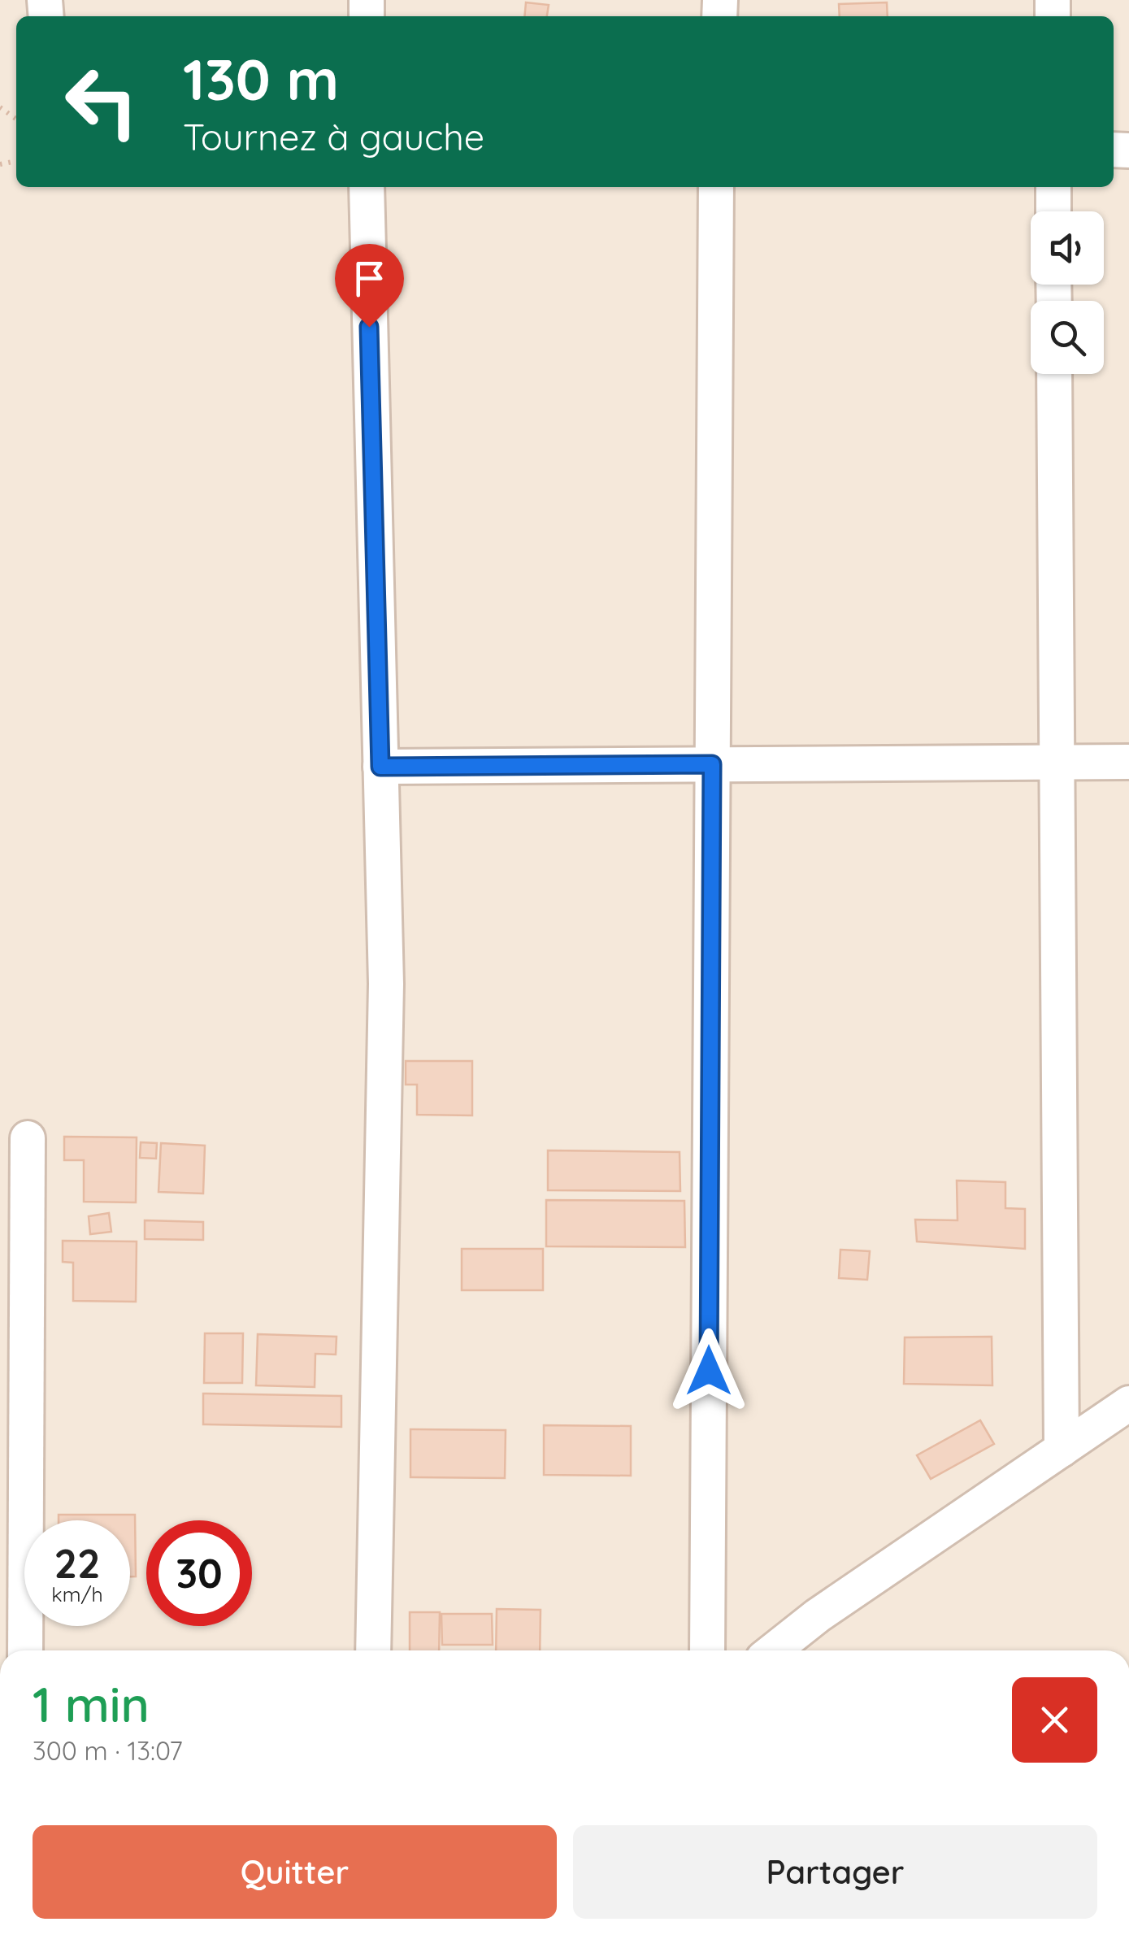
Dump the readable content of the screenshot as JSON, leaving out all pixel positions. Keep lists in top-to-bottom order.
{
  "page": {
    "turn": ["130 m", "Tournez à gauche"],
    "speed": "22 km/h",
    "limit": "30",
    "heading": ["1 min", "300 m · 13:07"],
    "buttons": ["Quitter", "Partager"]
  }
}
